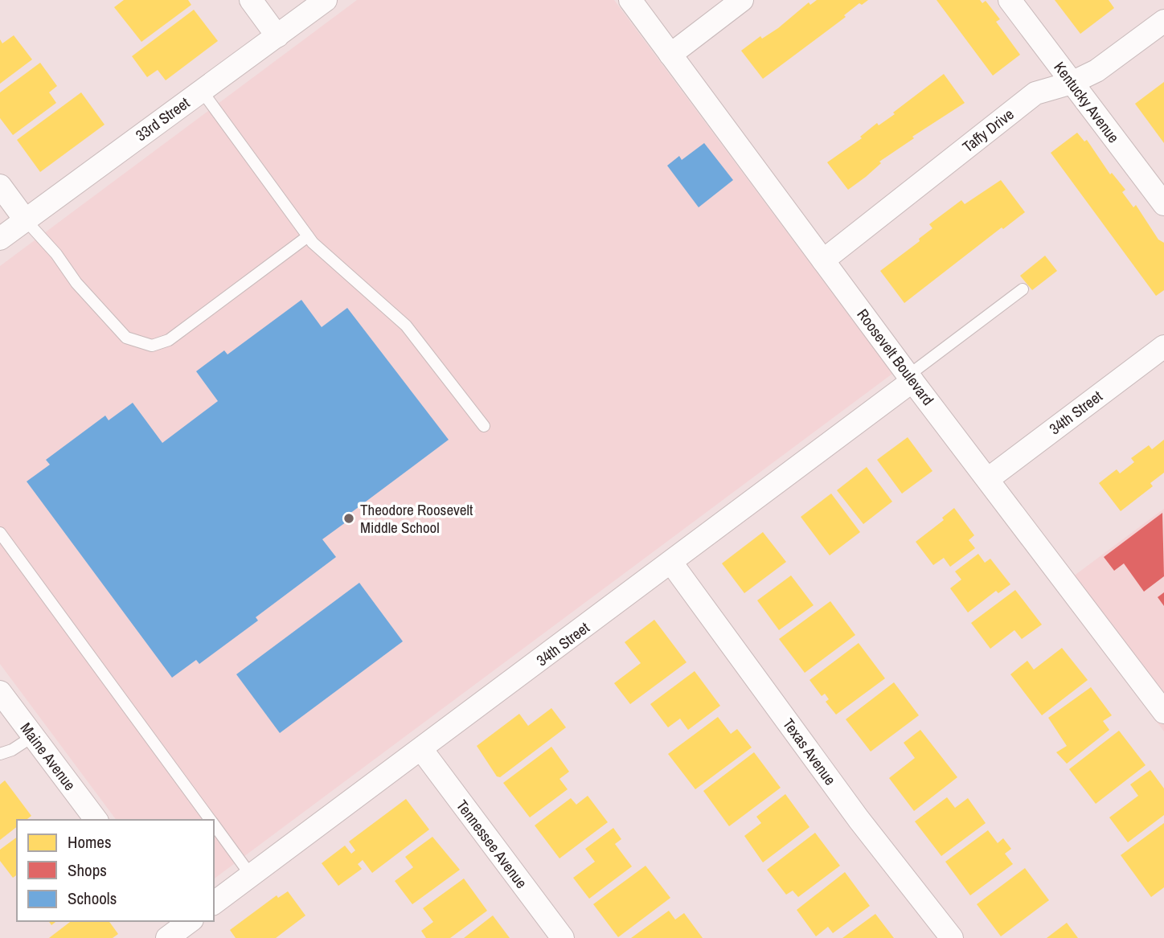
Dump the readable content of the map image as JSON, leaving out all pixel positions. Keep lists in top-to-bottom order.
{
  "streets": {
    "street": [
      "Kentucky Avenue",
      "33rd Street",
      "Taffy Drive",
      "Roosevelt Boulevard",
      "34th Street",
      "Texas Avenue",
      "Maine Avenue",
      "Tennessee Avenue"
    ]
  },
  "crossings": [
    ["Kentucky Avenue", "Taffy Drive"],
    ["Taffy Drive", "Roosevelt Boulevard"],
    ["Roosevelt Boulevard", "34th Street"],
    ["34th Street", "Texas Avenue"],
    ["34th Street", "Tennessee Avenue"]
  ],
  "places": ["Theodore Roosevelt Middle School"],
  "legend": ["Homes", "Shops", "Schools"]
}
